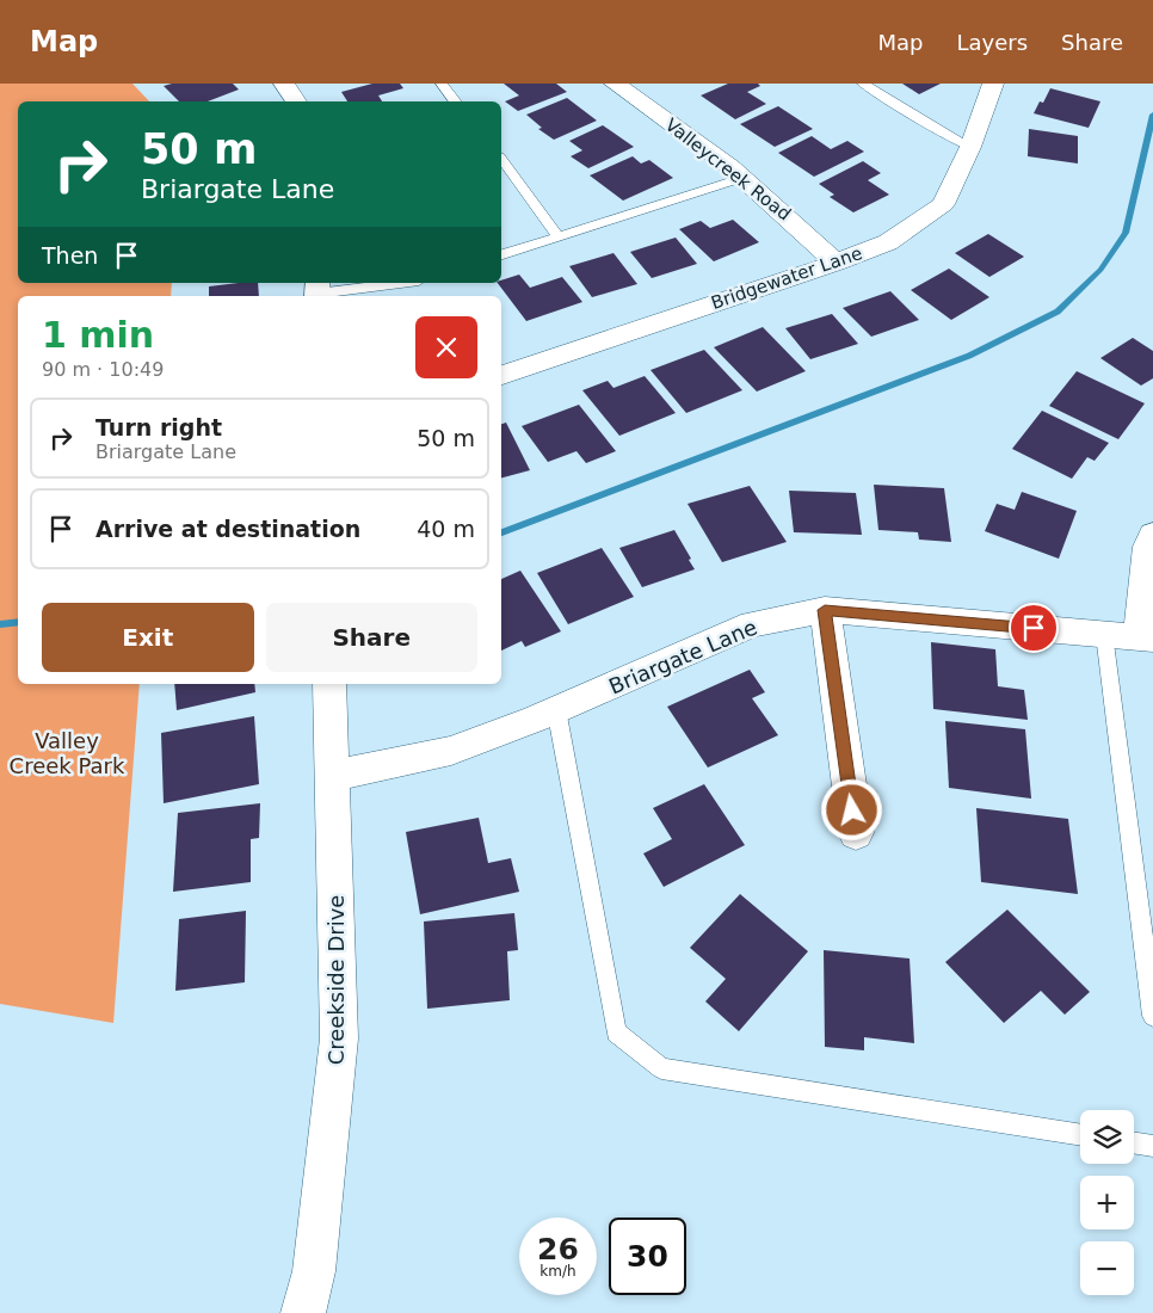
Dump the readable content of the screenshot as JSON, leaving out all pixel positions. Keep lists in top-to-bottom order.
{
  "streets": {
    "street": [
      "Valleycreek Road",
      "Bridgewater Lane",
      "Briargate Lane",
      "Creekside Drive"
    ]
  },
  "crossings": [
    ["Valleycreek Road", "Bridgewater Lane"],
    ["Briargate Lane", "Creekside Drive"]
  ],
  "parks": ["Valley Creek Park"],
  "page": {
    "header": "Map",
    "nav": ["Map", "Layers", "Share"],
    "turn": ["50 m", "Briargate Lane"],
    "then": "Then",
    "heading": ["1 min", "90 m · 10:49"],
    "list": [
      {
        "name": "Turn right",
        "note": "Briargate Lane",
        "value": "50 m"
      },
      {
        "name": "Arrive at destination",
        "value": "40 m"
      }
    ],
    "buttons": ["Exit", "Share"],
    "map_buttons": ["+", "−"],
    "speed": "26 km/h",
    "limit": "30"
  }
}
